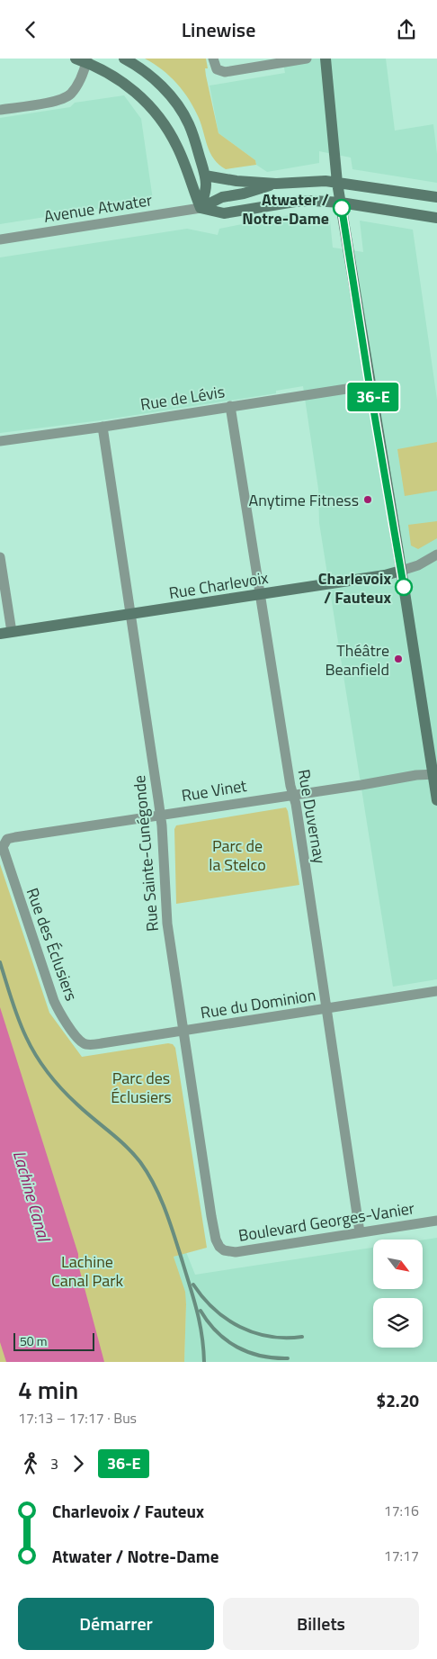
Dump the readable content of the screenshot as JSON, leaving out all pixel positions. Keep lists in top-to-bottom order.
{
  "streets": {
    "main road": ["Avenue Atwater", "Rue Charlevoix"],
    "street": [
      "Rue de Lévis",
      "Rue Vinet",
      "Rue Duvernay",
      "Rue Sainte-Cunégonde",
      "Rue des Éclusiers",
      "Rue du Dominion",
      "Boulevard Georges-Vanier"
    ]
  },
  "crossings": [
    ["Rue de Lévis", "Rue Duvernay"],
    ["Rue de Lévis", "Rue Sainte-Cunégonde"],
    ["Rue Charlevoix", "Rue Duvernay"],
    ["Rue Charlevoix", "Rue Sainte-Cunégonde"],
    ["Rue Vinet", "Rue Duvernay"],
    ["Rue Vinet", "Rue Sainte-Cunégonde"],
    ["Rue Vinet", "Rue des Éclusiers"],
    ["Rue Duvernay", "Rue du Dominion"],
    ["Rue Duvernay", "Boulevard Georges-Vanier"],
    ["Rue Sainte-Cunégonde", "Rue du Dominion"],
    ["Rue Sainte-Cunégonde", "Boulevard Georges-Vanier"],
    ["Rue des Éclusiers", "Rue du Dominion"]
  ],
  "water": ["Lachine Canal"],
  "parks": ["Parc de la Stelco", "Parc des Éclusiers", "Lachine Canal Park"],
  "places": [
    "Atwater / Notre-Dame",
    "Anytime Fitness",
    "Charlevoix / Fauteux",
    "Théâtre Beanfield"
  ],
  "lines": ["bus line 36-E"],
  "scale_bar": "50 m",
  "north": "bottom right",
  "page": {
    "header": "Linewise",
    "on_map": "36-E",
    "scale": "50 m",
    "heading": ["4 min", "17:13 – 17:17 · Bus", "$2.20"],
    "legs": ["3", "36-E"],
    "list": [
      {
        "name": "Charlevoix / Fauteux",
        "value": "17:16"
      },
      {
        "name": "Atwater / Notre-Dame",
        "value": "17:17"
      }
    ],
    "buttons": ["Démarrer", "Billets"]
  }
}
